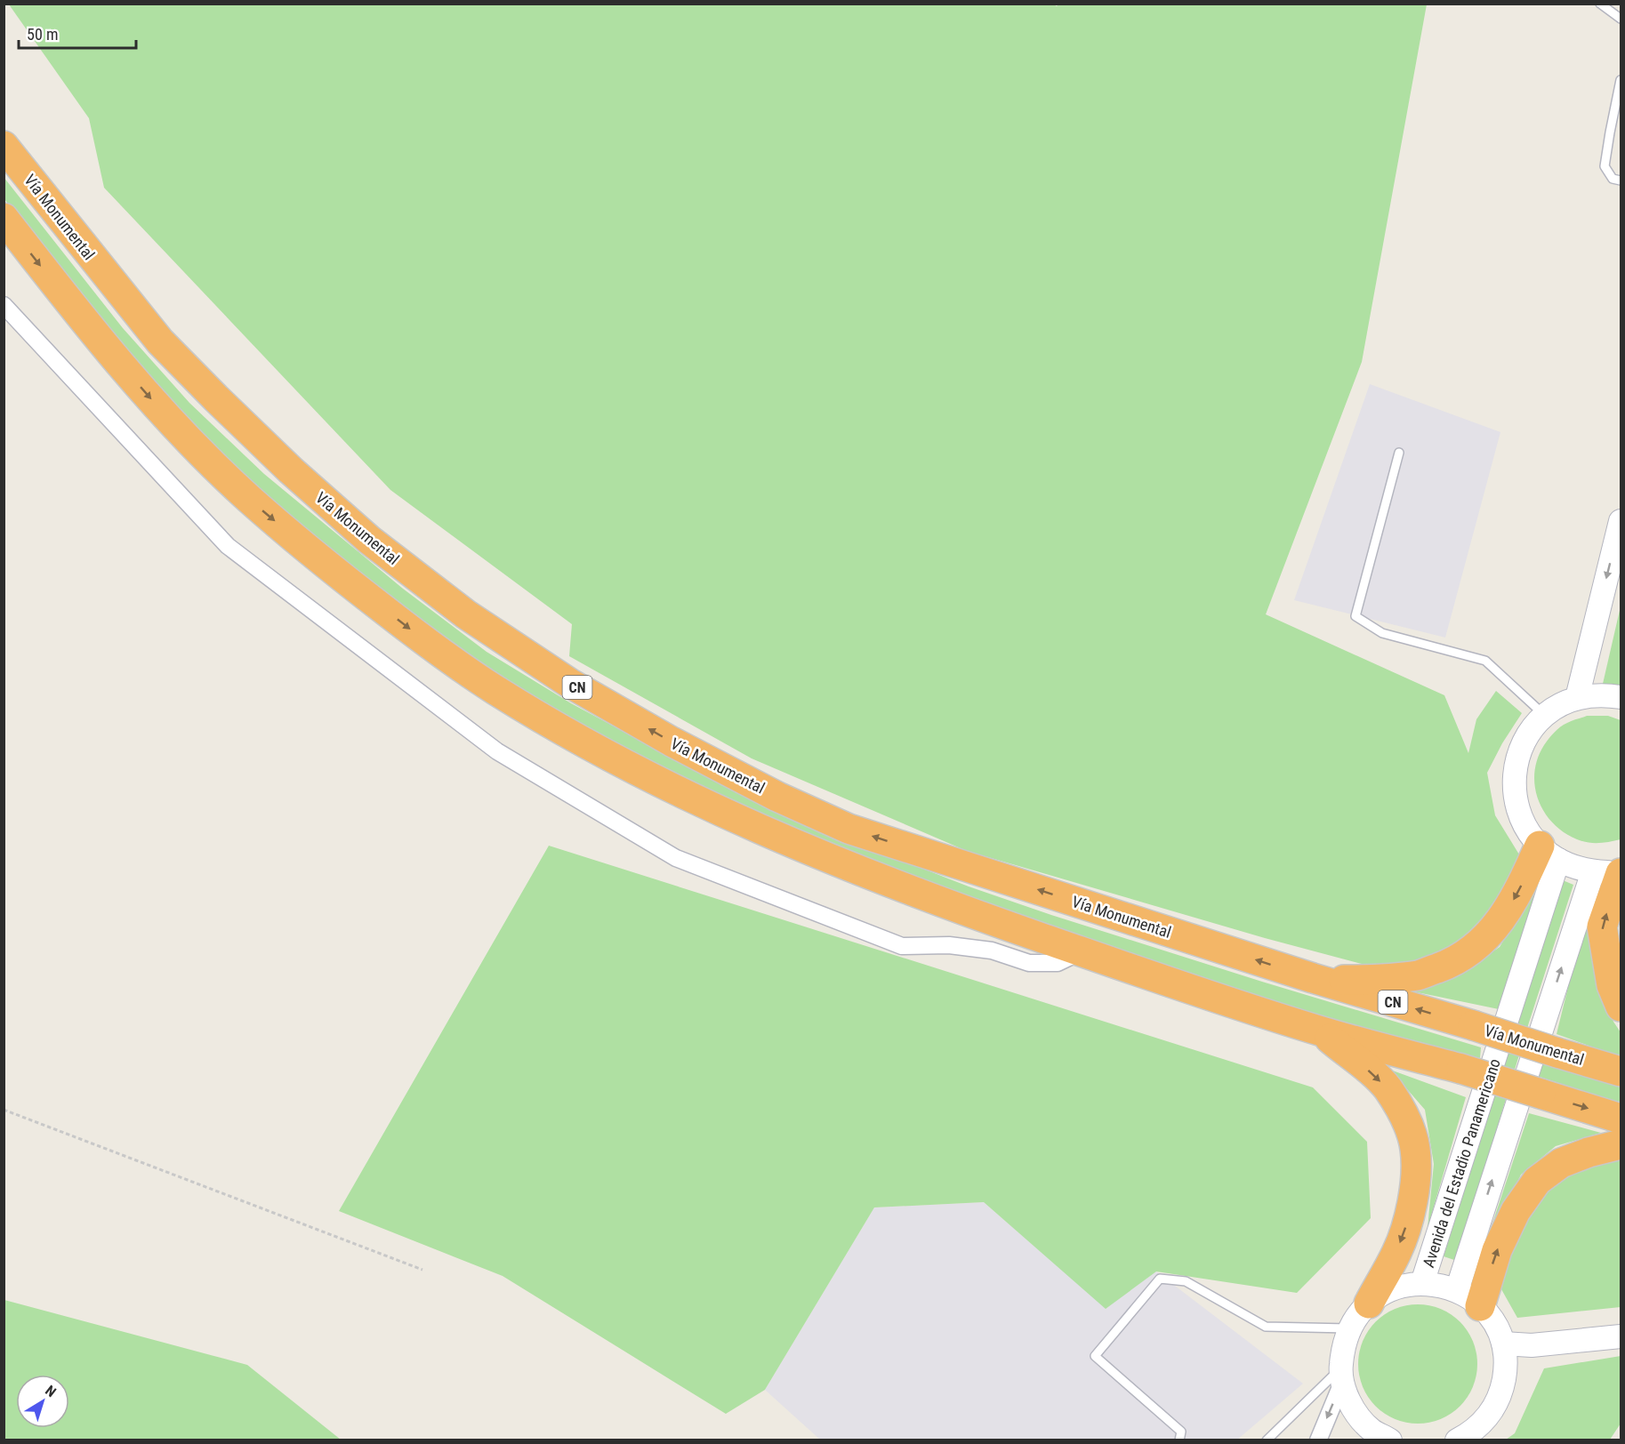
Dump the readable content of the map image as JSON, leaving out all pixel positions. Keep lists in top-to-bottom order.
{
  "streets": {
    "highway": ["Vía Monumental", "CN"],
    "street": ["Avenida del Estadio Panamericano"]
  },
  "scale_bar": "50 m",
  "north": "top right"
}
